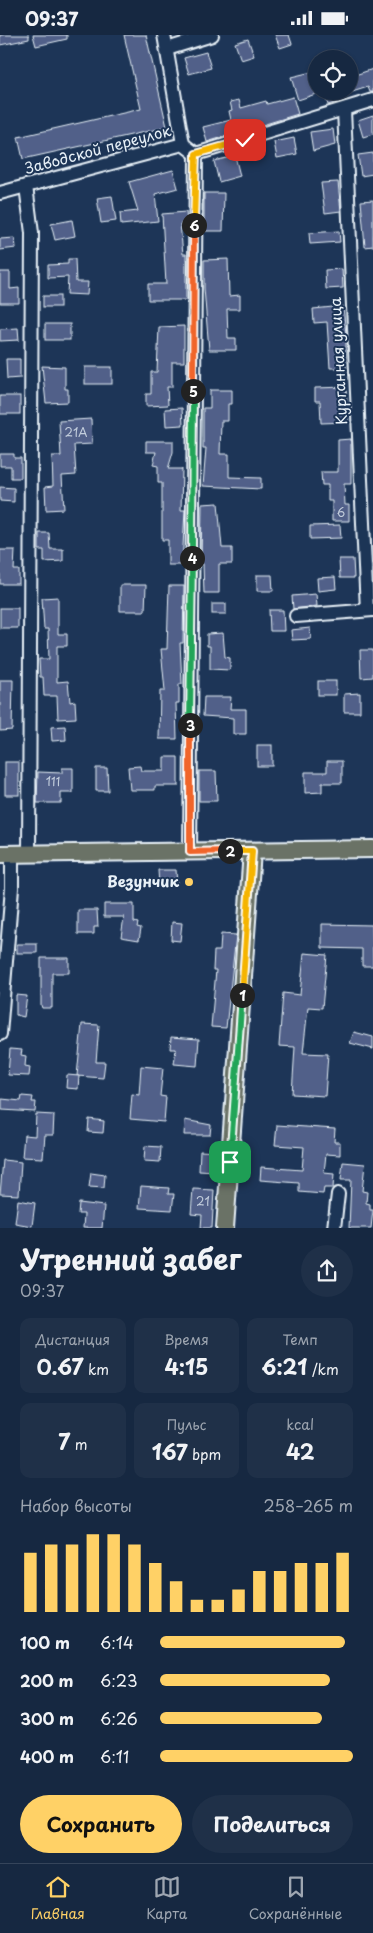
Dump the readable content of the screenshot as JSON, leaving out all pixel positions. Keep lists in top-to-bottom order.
{
  "streets": {
    "street": ["Заводской переулок", "Курганная улица"]
  },
  "places": ["Везунчик"],
  "house_numbers": [
    "21А",
    "6",
    "111",
    "21"
  ],
  "page": {
    "status": "09:37",
    "pins": [
      "6",
      "5",
      "4",
      "3",
      "2",
      "1"
    ],
    "heading": ["Утренний забег", "09:37"],
    "stats": [
      ["Дистанция", "0.67 km"],
      ["Время", "4:15"],
      ["Темп", "6:21 /km"],
      ["7 m"],
      ["Пульс", "167 bpm"],
      ["kcal", "42"]
    ],
    "chart": ["Набор высоты", "258–265 m"],
    "list": [
      {
        "name": "100 m",
        "note": "6:14"
      },
      {
        "name": "200 m",
        "note": "6:23"
      },
      {
        "name": "300 m",
        "note": "6:26"
      },
      {
        "name": "400 m",
        "note": "6:11"
      }
    ],
    "buttons": ["Сохранить", "Поделиться"],
    "tabs": ["Главная", "Карта", "Сохранённые"]
  }
}
